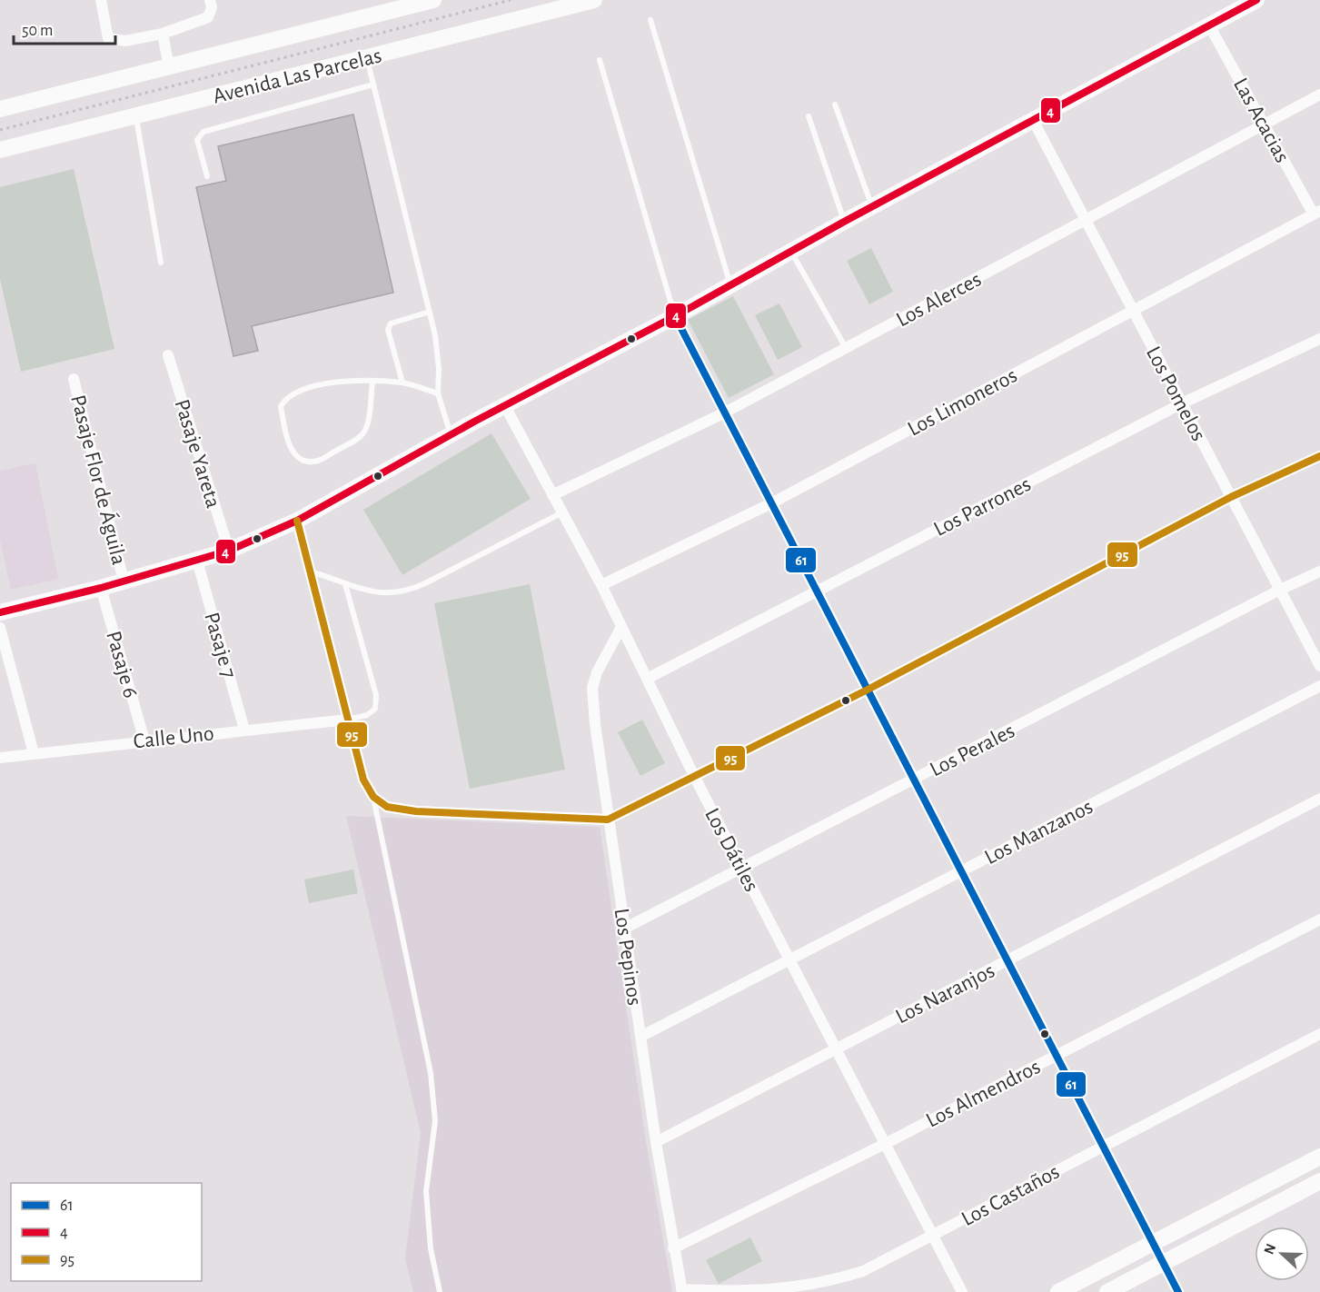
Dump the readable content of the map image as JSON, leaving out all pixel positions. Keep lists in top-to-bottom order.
{
  "streets": {
    "street": [
      "Avenida Las Parcelas",
      "Las Acacias",
      "Los Alerces",
      "Los Pomelos",
      "Los Limoneros",
      "Pasaje Yareta",
      "Pasaje Flor de Águila",
      "Los Parrones",
      "Pasaje 7",
      "Pasaje 6",
      "Calle Uno",
      "Los Perales",
      "Los Manzanos",
      "Los Dátiles",
      "Los Pepinos",
      "Los Naranjos",
      "Los Almendros",
      "Los Castaños"
    ]
  },
  "crossings": [
    ["Las Acacias", "Los Alerces"],
    ["Las Acacias", "Los Limoneros"],
    ["Los Alerces", "Los Pomelos"],
    ["Los Alerces", "Los Dátiles"],
    ["Los Pomelos", "Los Limoneros"],
    ["Los Pomelos", "Los Parrones"],
    ["Los Pomelos", "Los Perales"],
    ["Los Limoneros", "Los Dátiles"],
    ["Los Parrones", "Los Dátiles"],
    ["Pasaje 7", "Calle Uno"],
    ["Pasaje 6", "Calle Uno"],
    ["Los Perales", "Los Dátiles"],
    ["Los Perales", "Los Pepinos"],
    ["Los Manzanos", "Los Dátiles"],
    ["Los Manzanos", "Los Pepinos"],
    ["Los Dátiles", "Los Pepinos"],
    ["Los Dátiles", "Los Naranjos"],
    ["Los Dátiles", "Los Almendros"],
    ["Los Dátiles", "Los Castaños"],
    ["Los Pepinos", "Los Naranjos"],
    ["Los Pepinos", "Los Almendros"],
    ["Los Pepinos", "Los Castaños"]
  ],
  "lines": ["transit line 4", "transit line 61", "transit line 95"],
  "legend": ["61", "4", "95"],
  "scale_bar": "50 m",
  "north": "left"
}
